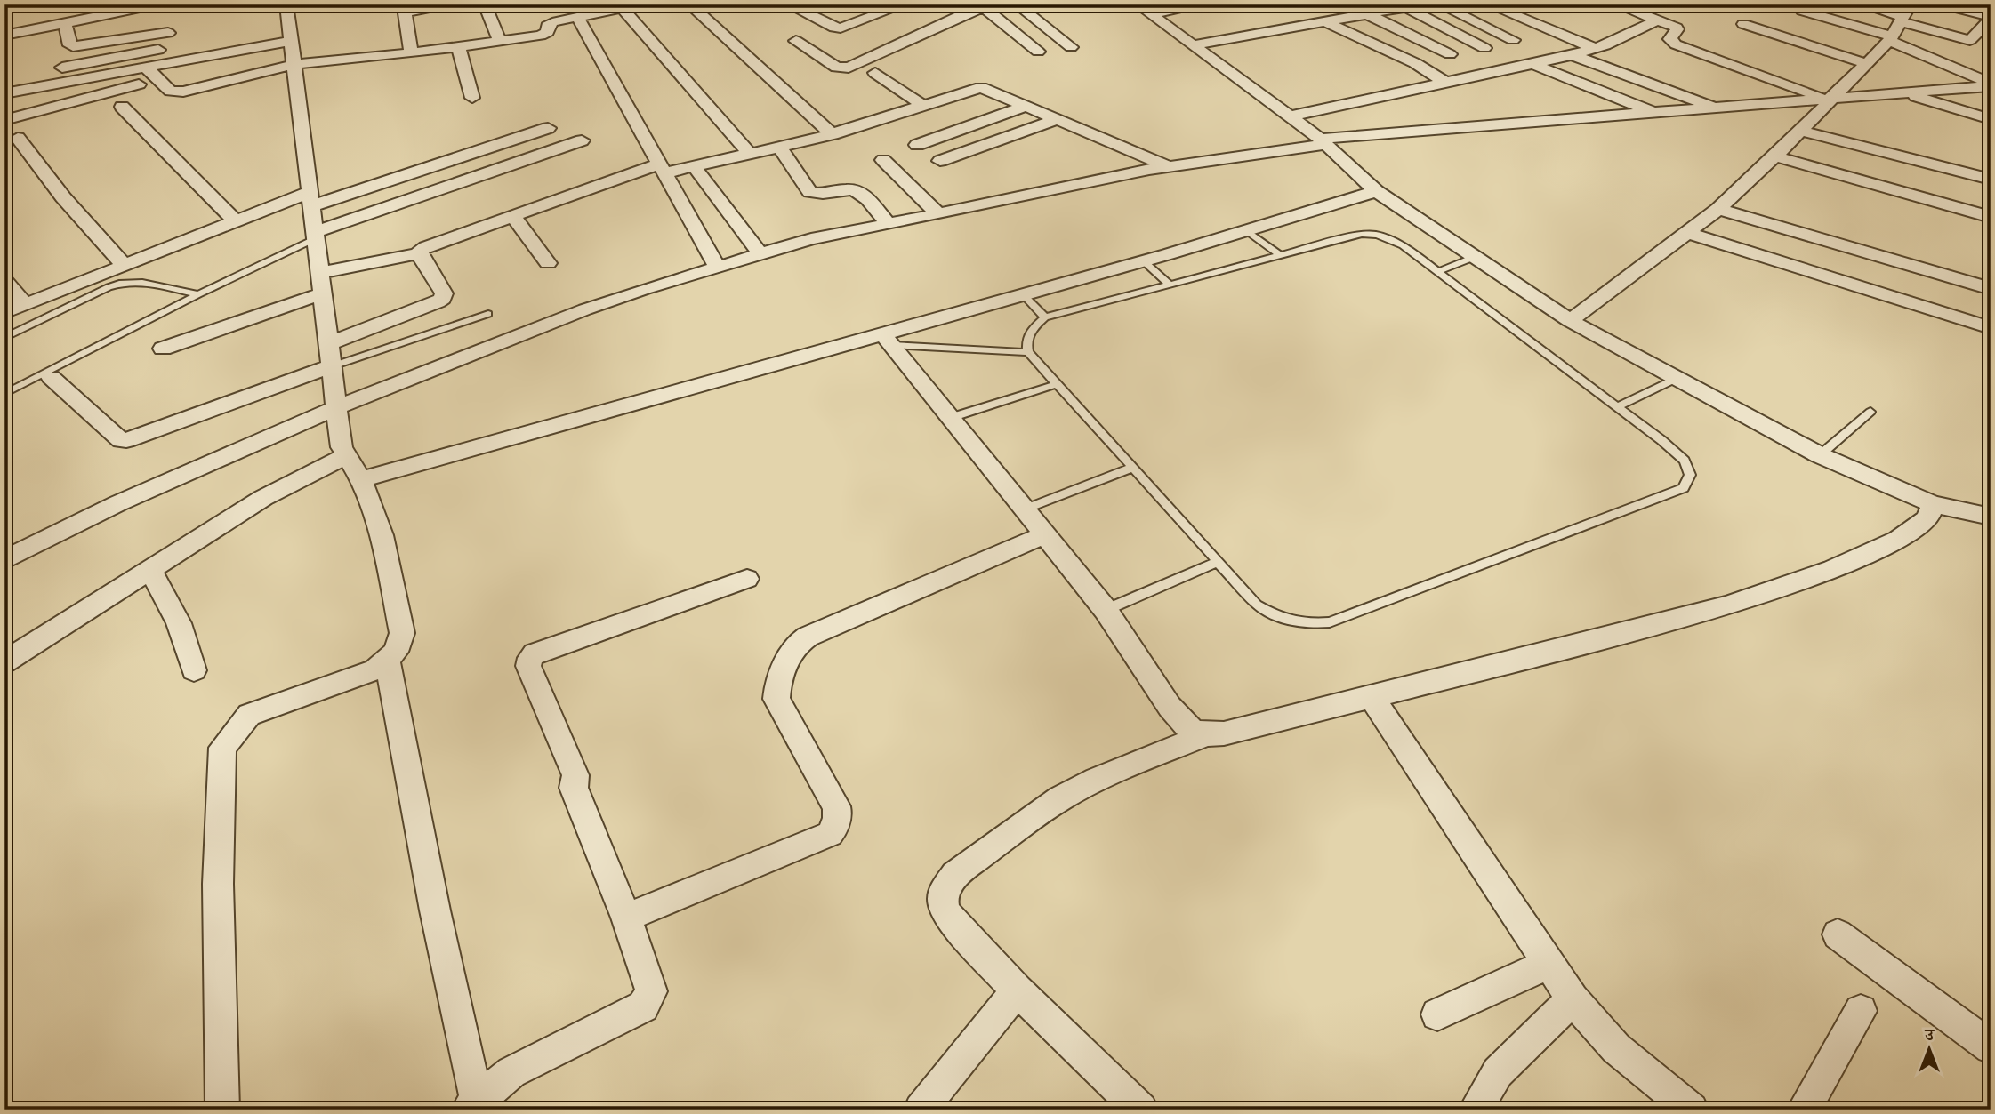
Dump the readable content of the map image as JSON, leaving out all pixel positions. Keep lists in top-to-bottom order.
{
  "north": "top"
}
